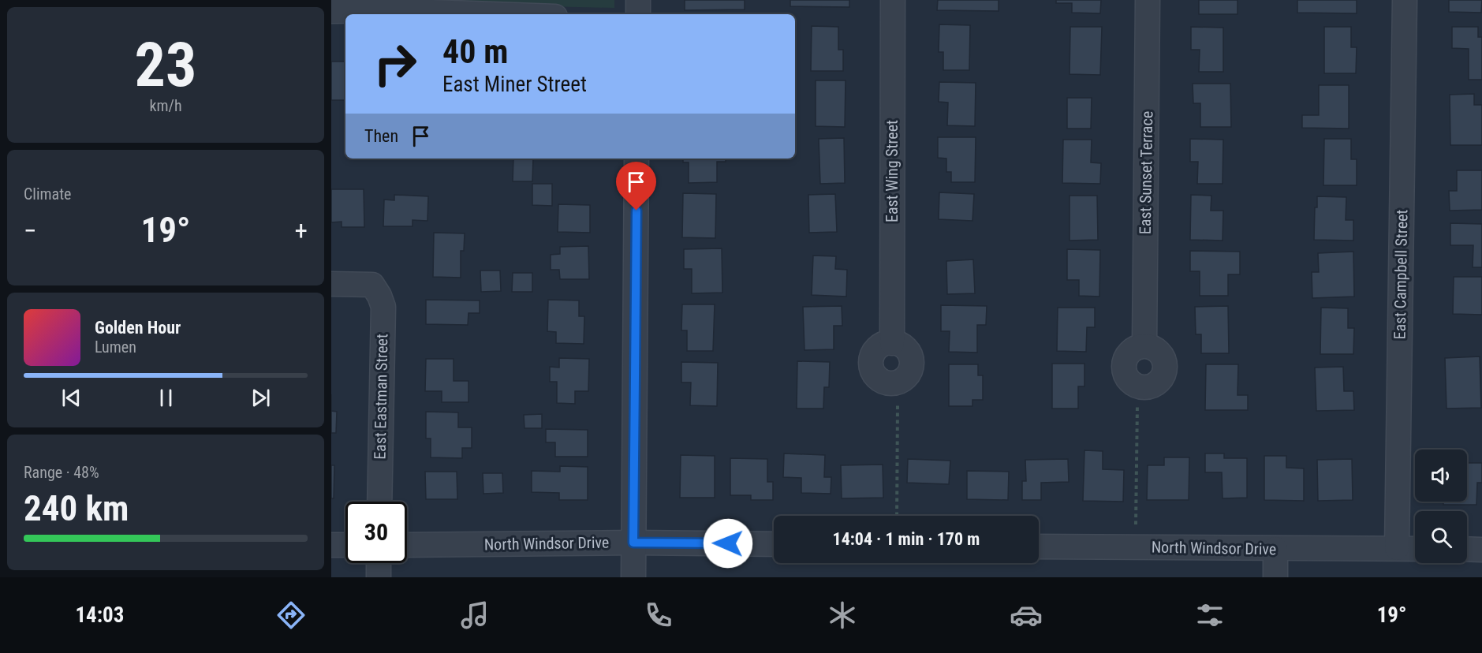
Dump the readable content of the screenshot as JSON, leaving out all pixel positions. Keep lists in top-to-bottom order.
{
  "streets": {
    "street": [
      "East Wing Street",
      "East Sunset Terrace",
      "East Campbell Street",
      "East Eastman Street",
      "North Windsor Drive"
    ]
  },
  "crossings": [
    ["East Campbell Street", "North Windsor Drive"]
  ],
  "page": {
    "tile": [
      ["23", "km/h"],
      "Climate",
      ["Range · 48%", "240 km"]
    ],
    "turn": ["40 m", "East Miner Street"],
    "then": "Then",
    "heat": ["−", "19°", "+"],
    "song": ["Golden Hour", "Lumen"],
    "limit": "30",
    "trip": "14:04 · 1 min · 170 m",
    "tabs": ["14:03", "19°"]
  }
}
